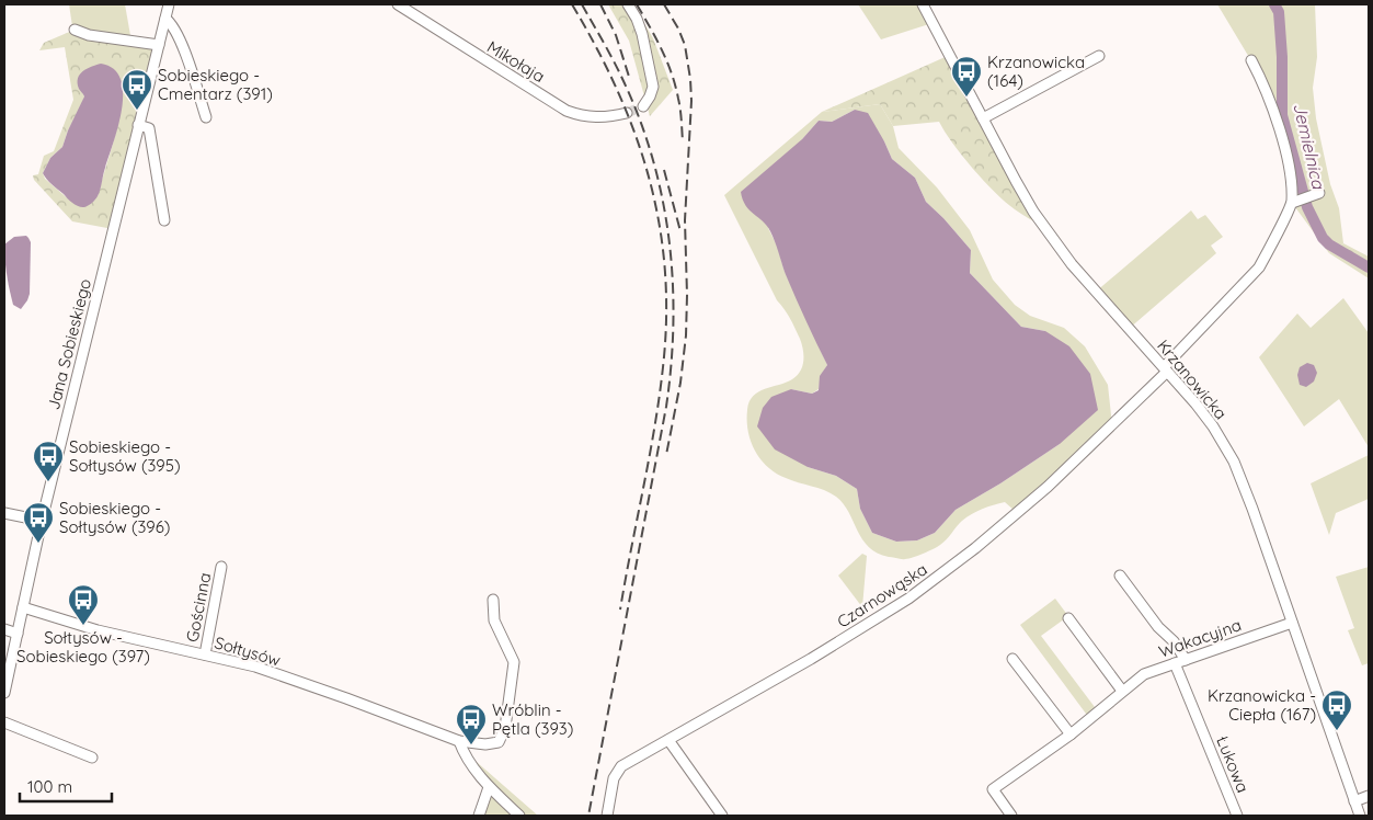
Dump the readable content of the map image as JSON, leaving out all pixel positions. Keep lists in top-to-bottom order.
{
  "streets": {
    "street": [
      "Mikołaja",
      "Jana Sobieskiego",
      "Krzanowicka",
      "Czarnowąska",
      "Gościnna",
      "Wakacyjna",
      "Sołtysów",
      "Łukowa"
    ]
  },
  "crossings": [
    ["Jana Sobieskiego", "Sołtysów"],
    ["Krzanowicka", "Czarnowąska"],
    ["Krzanowicka", "Wakacyjna"],
    ["Gościnna", "Sołtysów"],
    ["Wakacyjna", "Łukowa"]
  ],
  "water": ["Jemielnica"],
  "places": {
    "bus stop": [
      "Krzanowicka (164)",
      "Sobieskiego - Cmentarz (391)",
      "Sobieskiego - Sołtysów (395)",
      "Sobieskiego - Sołtysów (396)",
      "Sołtysów - Sobieskiego (397)",
      "Krzanowicka - Ciepła (167)",
      "Wróblin - Pętla (393)"
    ]
  },
  "scale_bar": "100 m"
}
